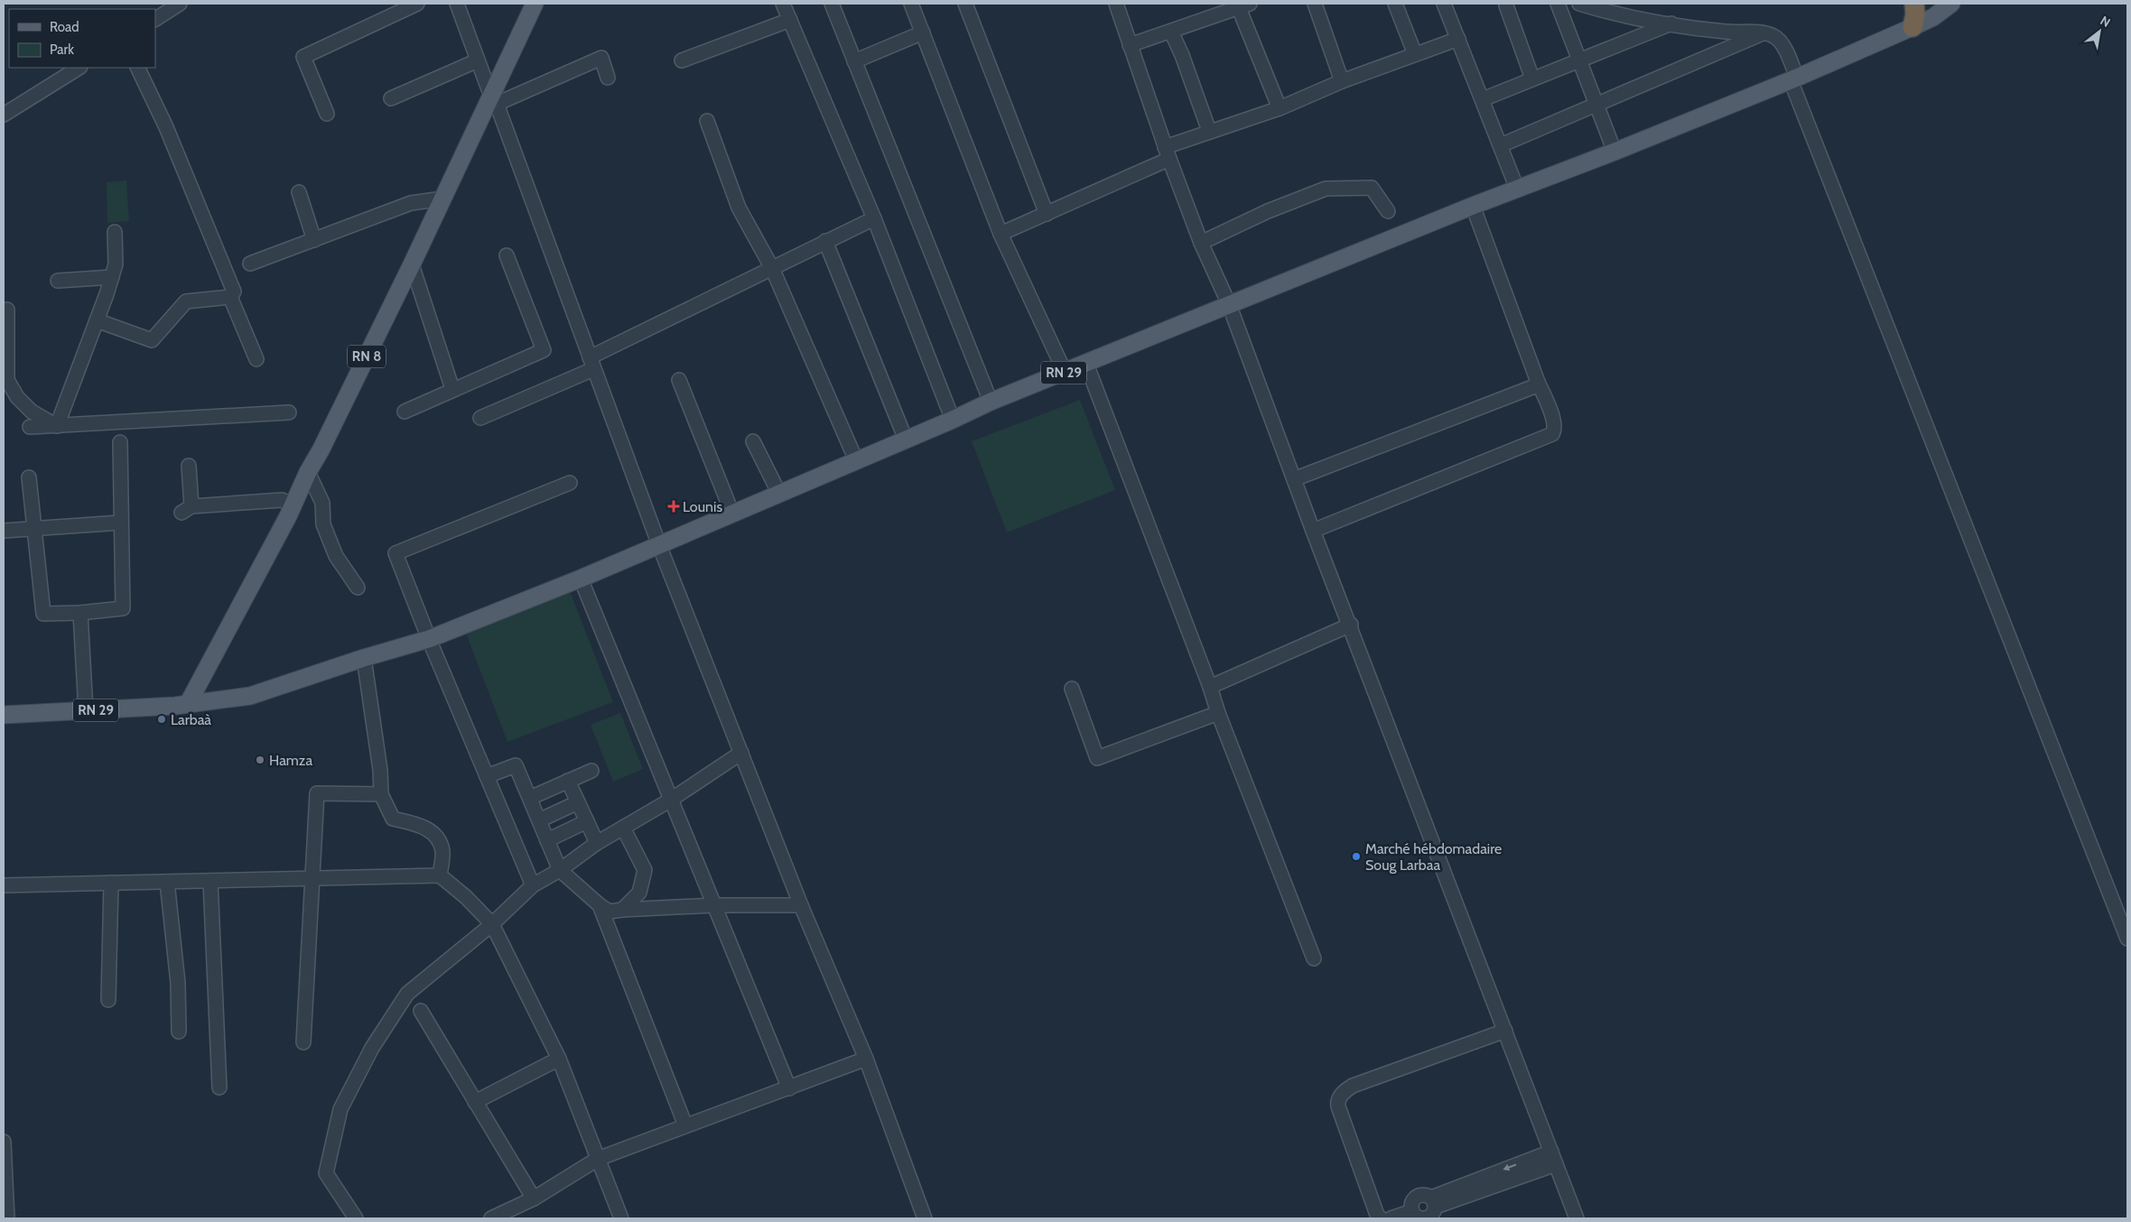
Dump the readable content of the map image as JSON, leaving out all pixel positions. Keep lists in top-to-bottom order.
{
  "streets": {
    "main road": ["RN 8", "RN 29"]
  },
  "crossings": [
    ["RN 8", "RN 29"]
  ],
  "places": {
    "health": ["Lounis"],
    "other": ["Larbaà", "Hamza", "Marché hébdomadaire Soug Larbaa"]
  },
  "legend": ["Road", "Park"],
  "north": "top right"
}
